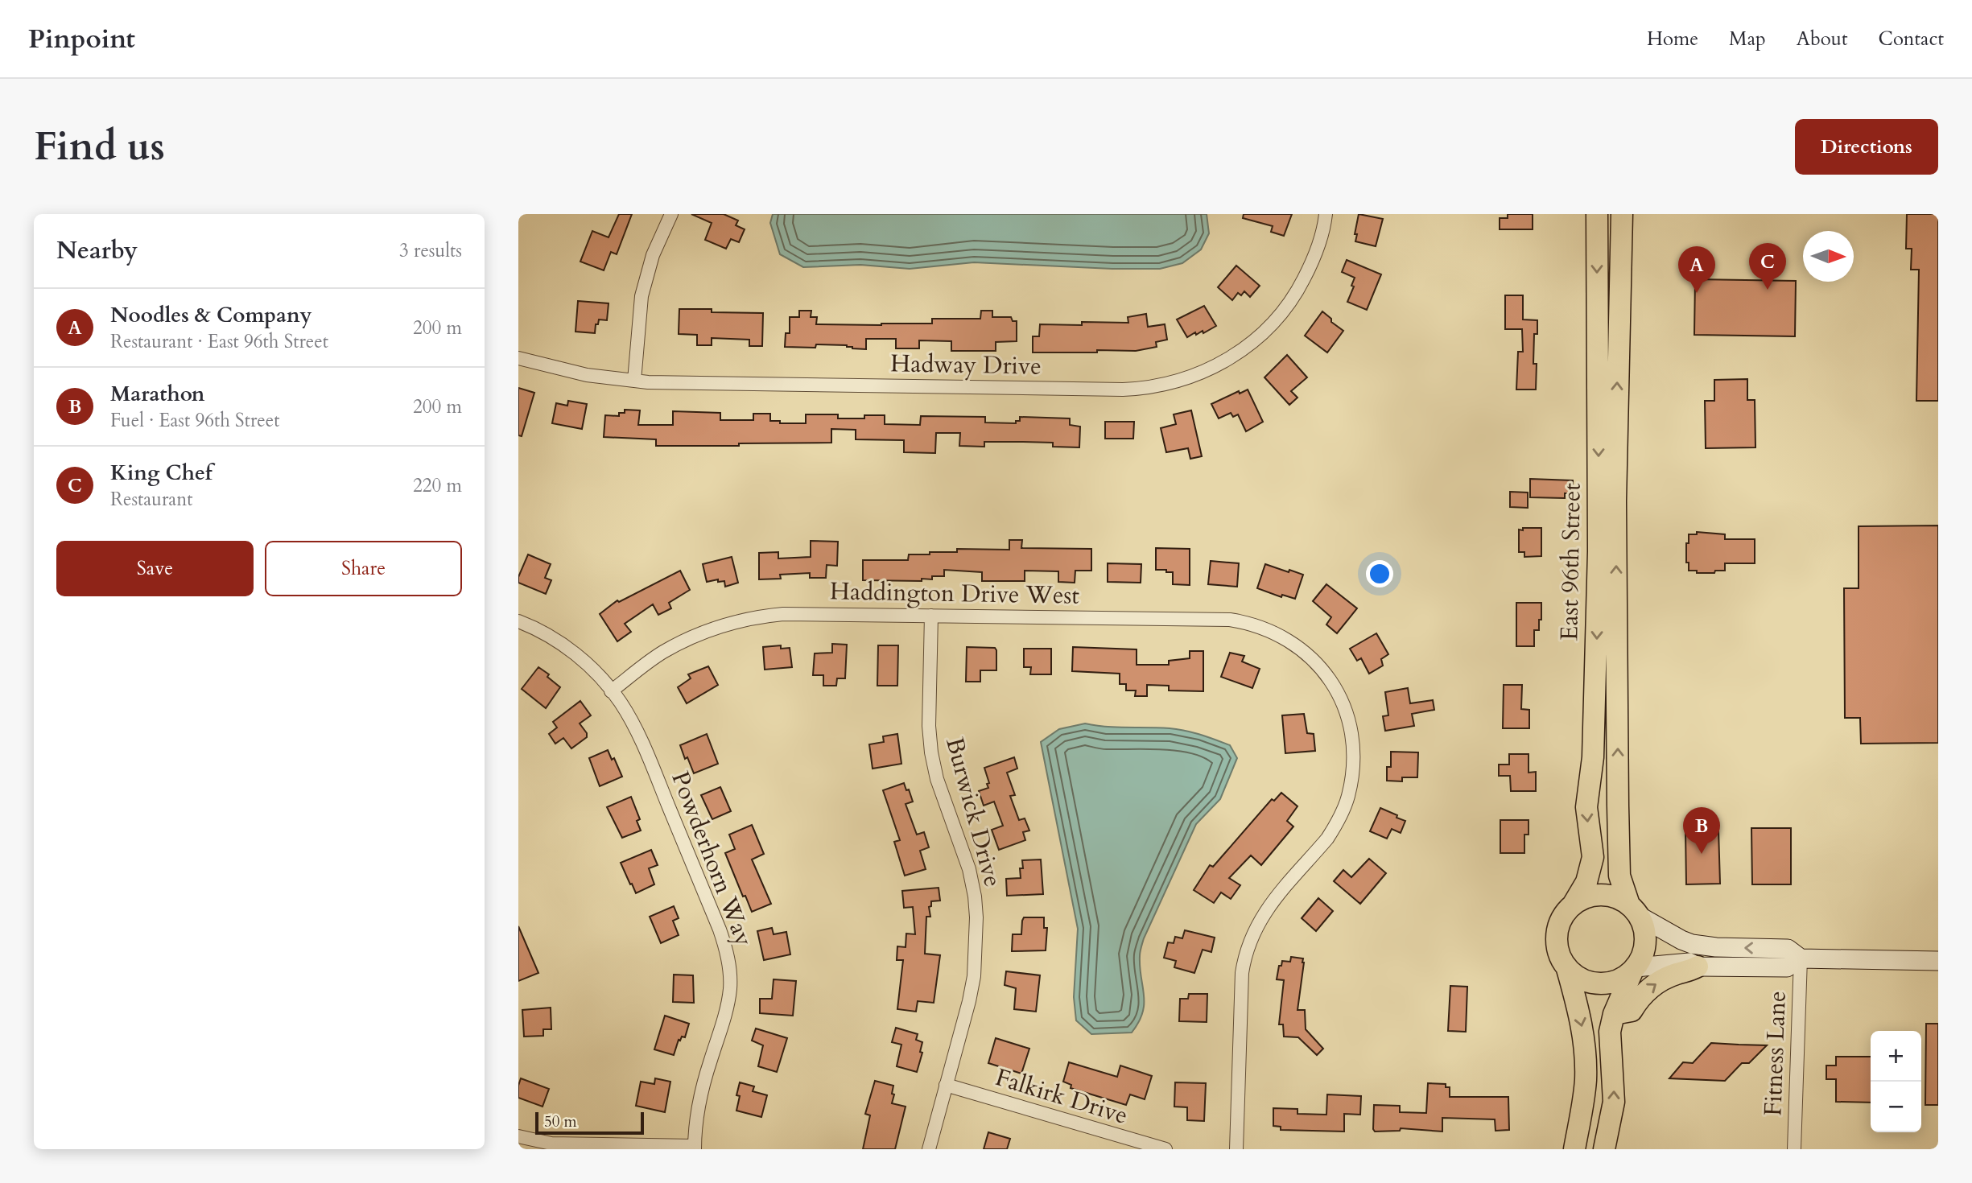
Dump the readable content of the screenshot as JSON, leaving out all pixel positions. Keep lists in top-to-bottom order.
{
  "streets": {
    "main road": ["East 96th Street"],
    "street": [
      "Hadway Drive",
      "Haddington Drive West",
      "Burwick Drive",
      "Powderhorn Way",
      "Fitness Lane",
      "Falkirk Drive"
    ]
  },
  "crossings": [
    ["Haddington Drive West", "Burwick Drive"],
    ["Haddington Drive West", "Powderhorn Way"],
    ["Burwick Drive", "Falkirk Drive"]
  ],
  "scale_bar": "50 m",
  "north": "right",
  "page": {
    "header": "Pinpoint",
    "nav": [
      "Home",
      "Map",
      "About",
      "Contact"
    ],
    "buttons": [
      "Directions",
      ["Save", "Share"]
    ],
    "title": "Find us",
    "heading": ["Nearby", "3 results"],
    "pins": ["C", "A", "B"],
    "list": [
      {
        "mark": "A",
        "name": "Noodles & Company",
        "note": "Restaurant · East 96th Street",
        "value": "200 m"
      },
      {
        "mark": "B",
        "name": "Marathon",
        "note": "Fuel · East 96th Street",
        "value": "200 m"
      },
      {
        "mark": "C",
        "name": "King Chef",
        "note": "Restaurant",
        "value": "220 m"
      }
    ],
    "map_buttons": ["+", "−"],
    "scale": "50 m"
  }
}
